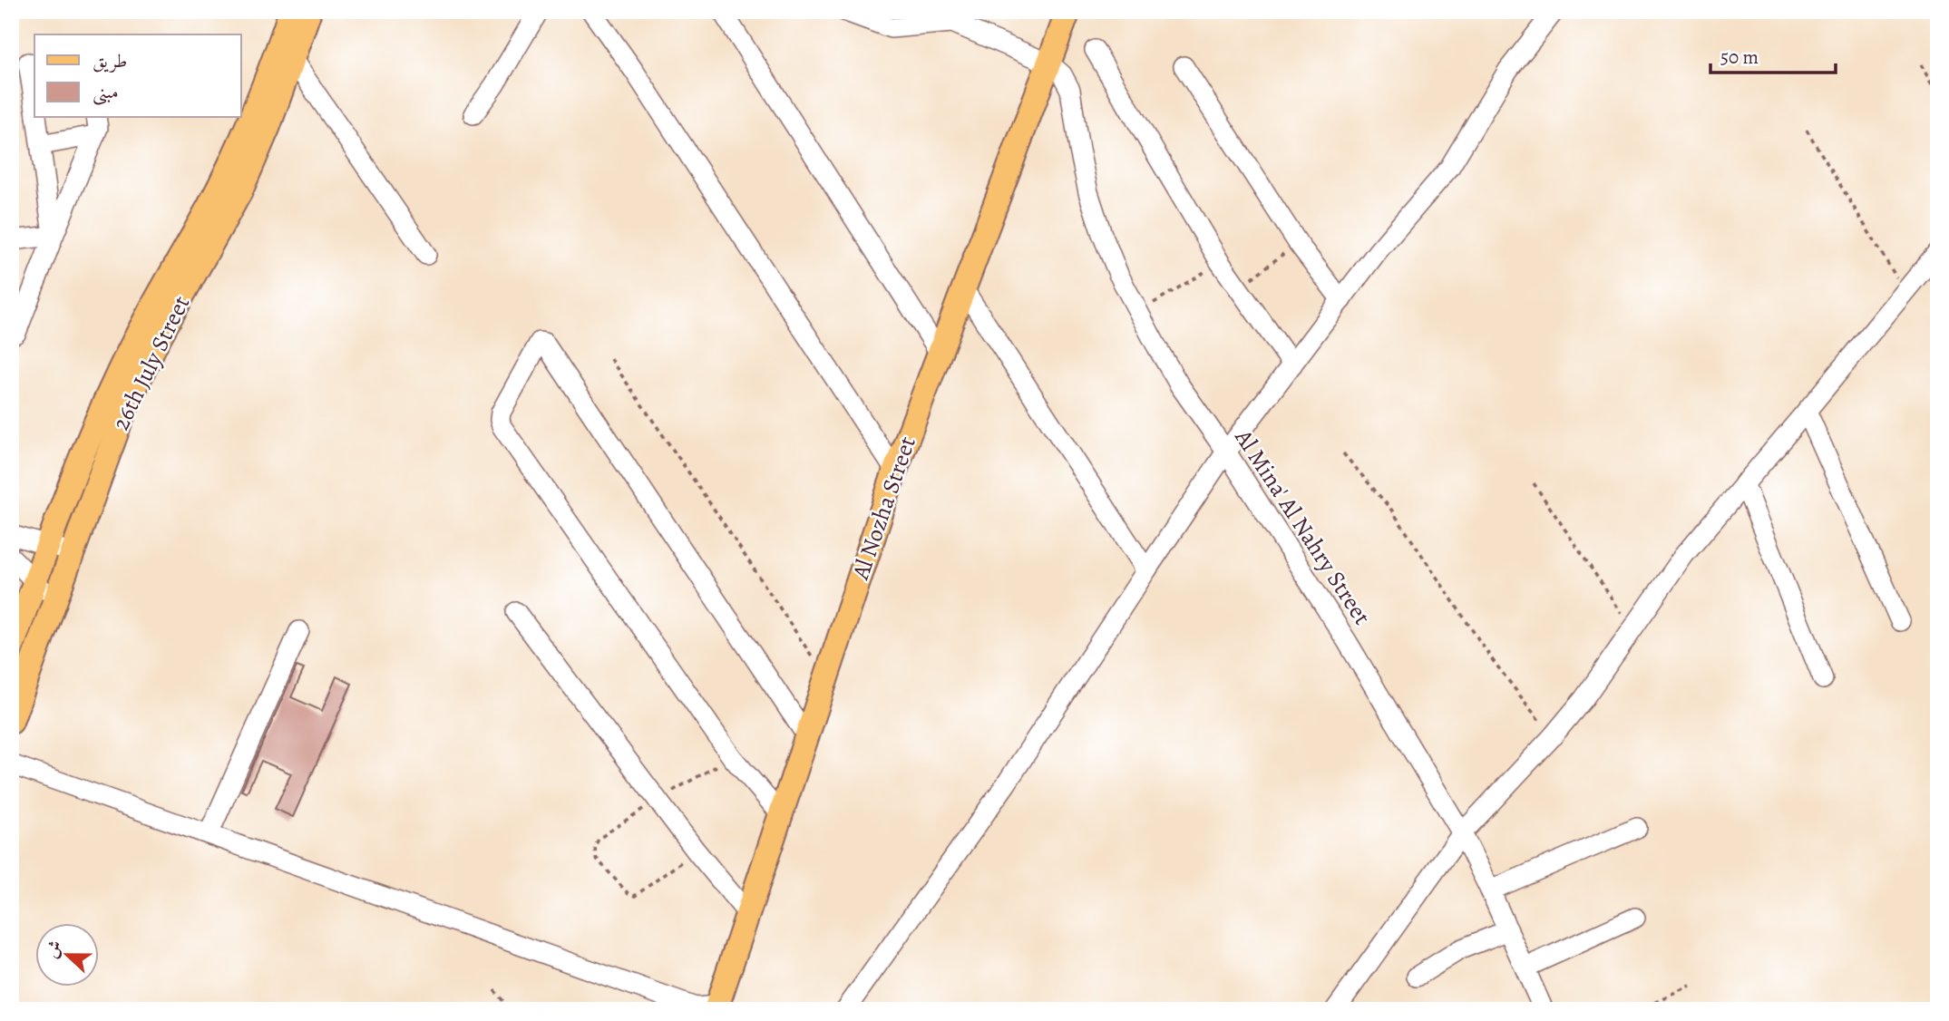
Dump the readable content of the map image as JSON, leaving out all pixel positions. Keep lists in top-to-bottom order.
{
  "streets": {
    "main road": ["26th July Street", "Al Nozha Street"],
    "street": ["Al Mina' Al Nahry Street"]
  },
  "crossings": [
    ["Al Nozha Street", "Al Mina' Al Nahry Street"]
  ],
  "legend": ["طريق", "مبنى"],
  "scale_bar": "50 m",
  "north": "left"
}
